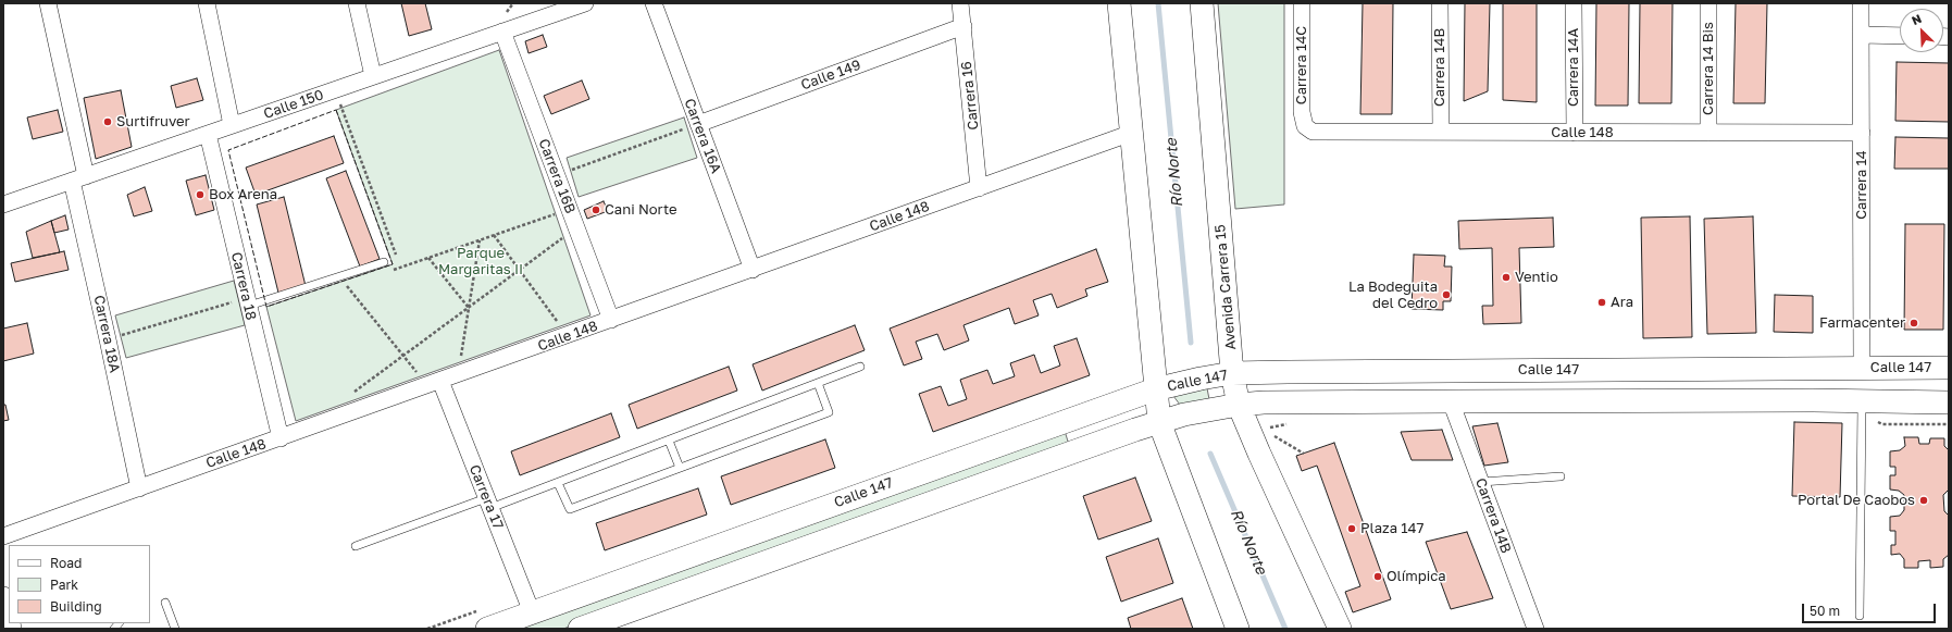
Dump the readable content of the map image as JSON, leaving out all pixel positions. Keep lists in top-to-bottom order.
{
  "streets": {
    "main road": ["Avenida Carrera 15", "Calle 147"],
    "street": [
      "Carrera 14C",
      "Carrera 14B",
      "Carrera 14A",
      "Carrera 14 Bis",
      "Calle 149",
      "Carrera 16",
      "Calle 150",
      "Calle 148",
      "Carrera 16A",
      "Carrera 16B",
      "Carrera 14",
      "Carrera 18",
      "Carrera 18A",
      "Carrera 17"
    ]
  },
  "crossings": [
    ["Carrera 14C", "Calle 148"],
    ["Carrera 14B", "Calle 148"],
    ["Carrera 14A", "Calle 148"],
    ["Carrera 14 Bis", "Calle 148"],
    ["Calle 149", "Carrera 16"],
    ["Calle 149", "Carrera 16A"],
    ["Carrera 16", "Calle 148"],
    ["Calle 150", "Carrera 16B"],
    ["Calle 150", "Carrera 18"],
    ["Calle 150", "Carrera 18A"],
    ["Calle 148", "Carrera 16A"],
    ["Calle 148", "Carrera 16B"],
    ["Calle 148", "Carrera 14"],
    ["Calle 148", "Carrera 18"],
    ["Calle 148", "Carrera 18A"],
    ["Calle 148", "Carrera 17"],
    ["Carrera 14", "Calle 147"],
    ["Avenida Carrera 15", "Calle 147"],
    ["Calle 147", "Carrera 17"]
  ],
  "water": ["Río Norte"],
  "parks": ["Parque Margaritas II"],
  "places": [
    "Surtifruver",
    "Box Arena",
    "Cani Norte",
    "Ventio",
    "La Bodeguita del Cedro",
    "Ara",
    "Farmacenter",
    "Portal De Caobos",
    "Plaza 147",
    "Olímpica"
  ],
  "legend": ["Road", "Park", "Building"],
  "scale_bar": "50 m",
  "north": "top left"
}
